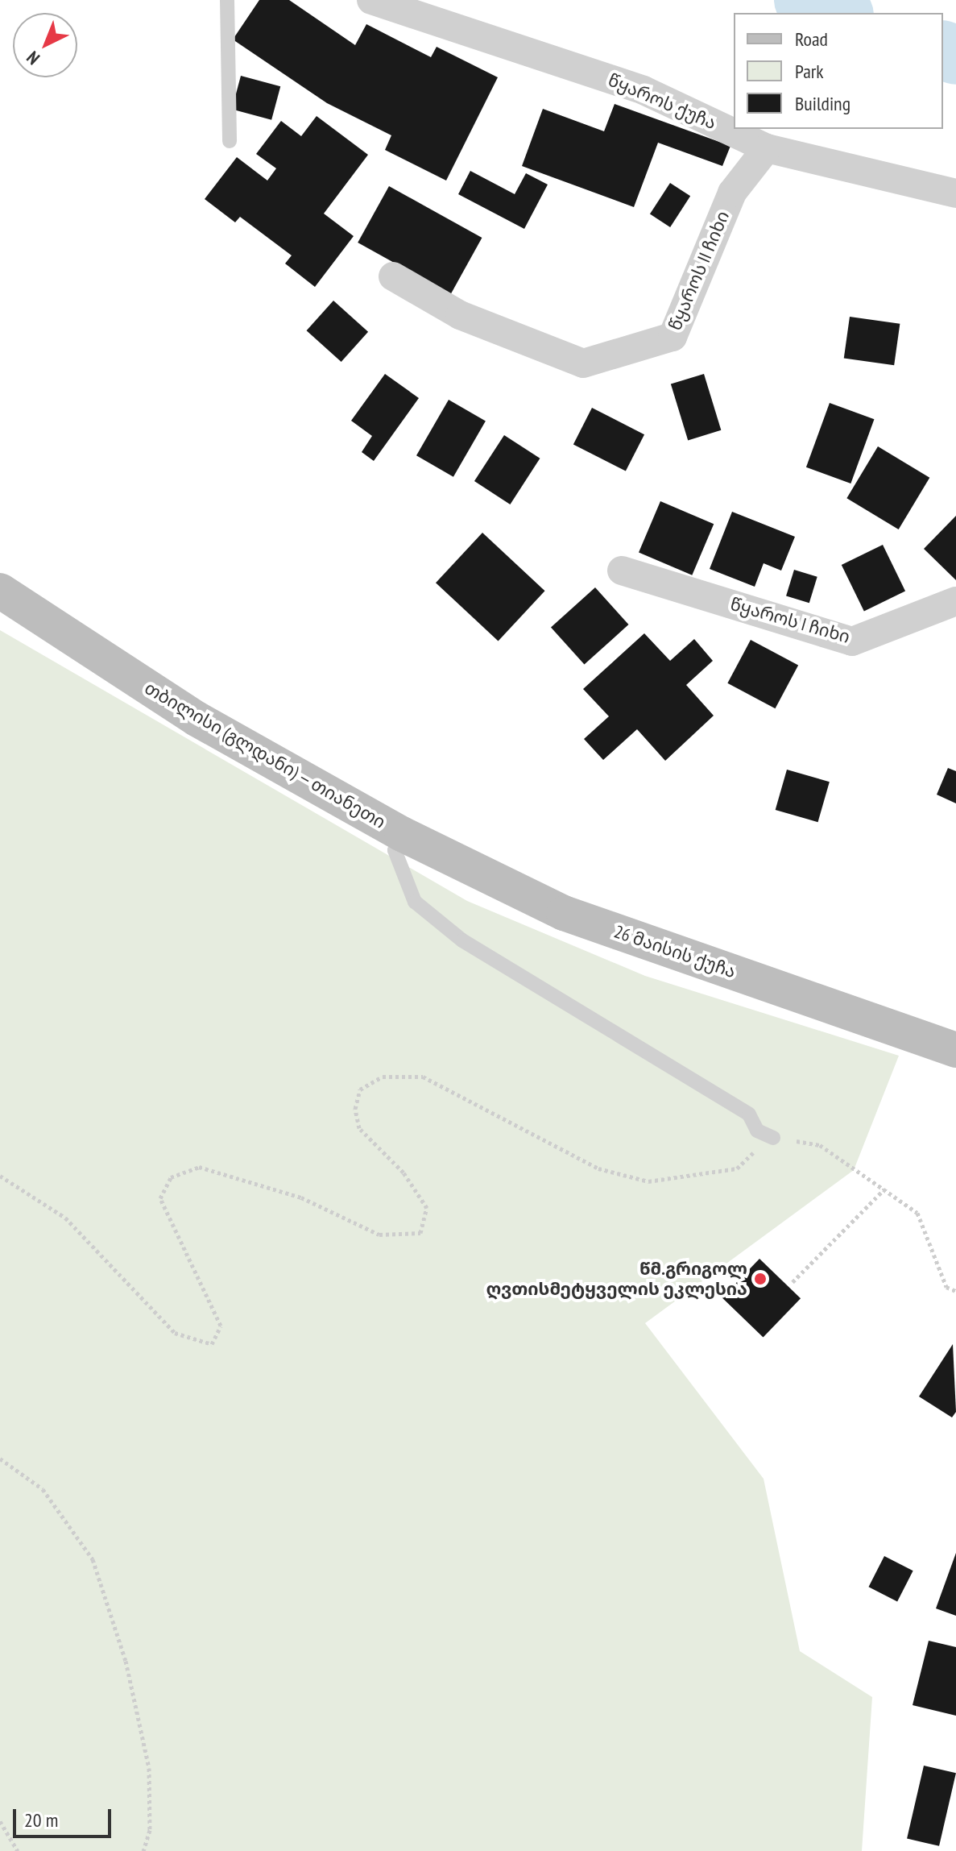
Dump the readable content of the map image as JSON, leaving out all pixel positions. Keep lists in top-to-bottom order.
{
  "streets": {
    "main road": ["თბილისი (გლდანი) — თიანეთი", "26 მაისის ქუჩა"],
    "street": ["წყაროს ქუჩა", "წყაროს II ჩიხი", "წყაროს I ჩიხი"]
  },
  "crossings": [
    ["წყაროს ქუჩა", "წყაროს II ჩიხი"],
    ["თბილისი (გლდანი) — თიანეთი", "26 მაისის ქუჩა"]
  ],
  "places": ["წმ.გრიგოლ ღვთისმეტყველის ეკლესია"],
  "legend": ["Road", "Park", "Building"],
  "scale_bar": "20 m",
  "north": "bottom left"
}
